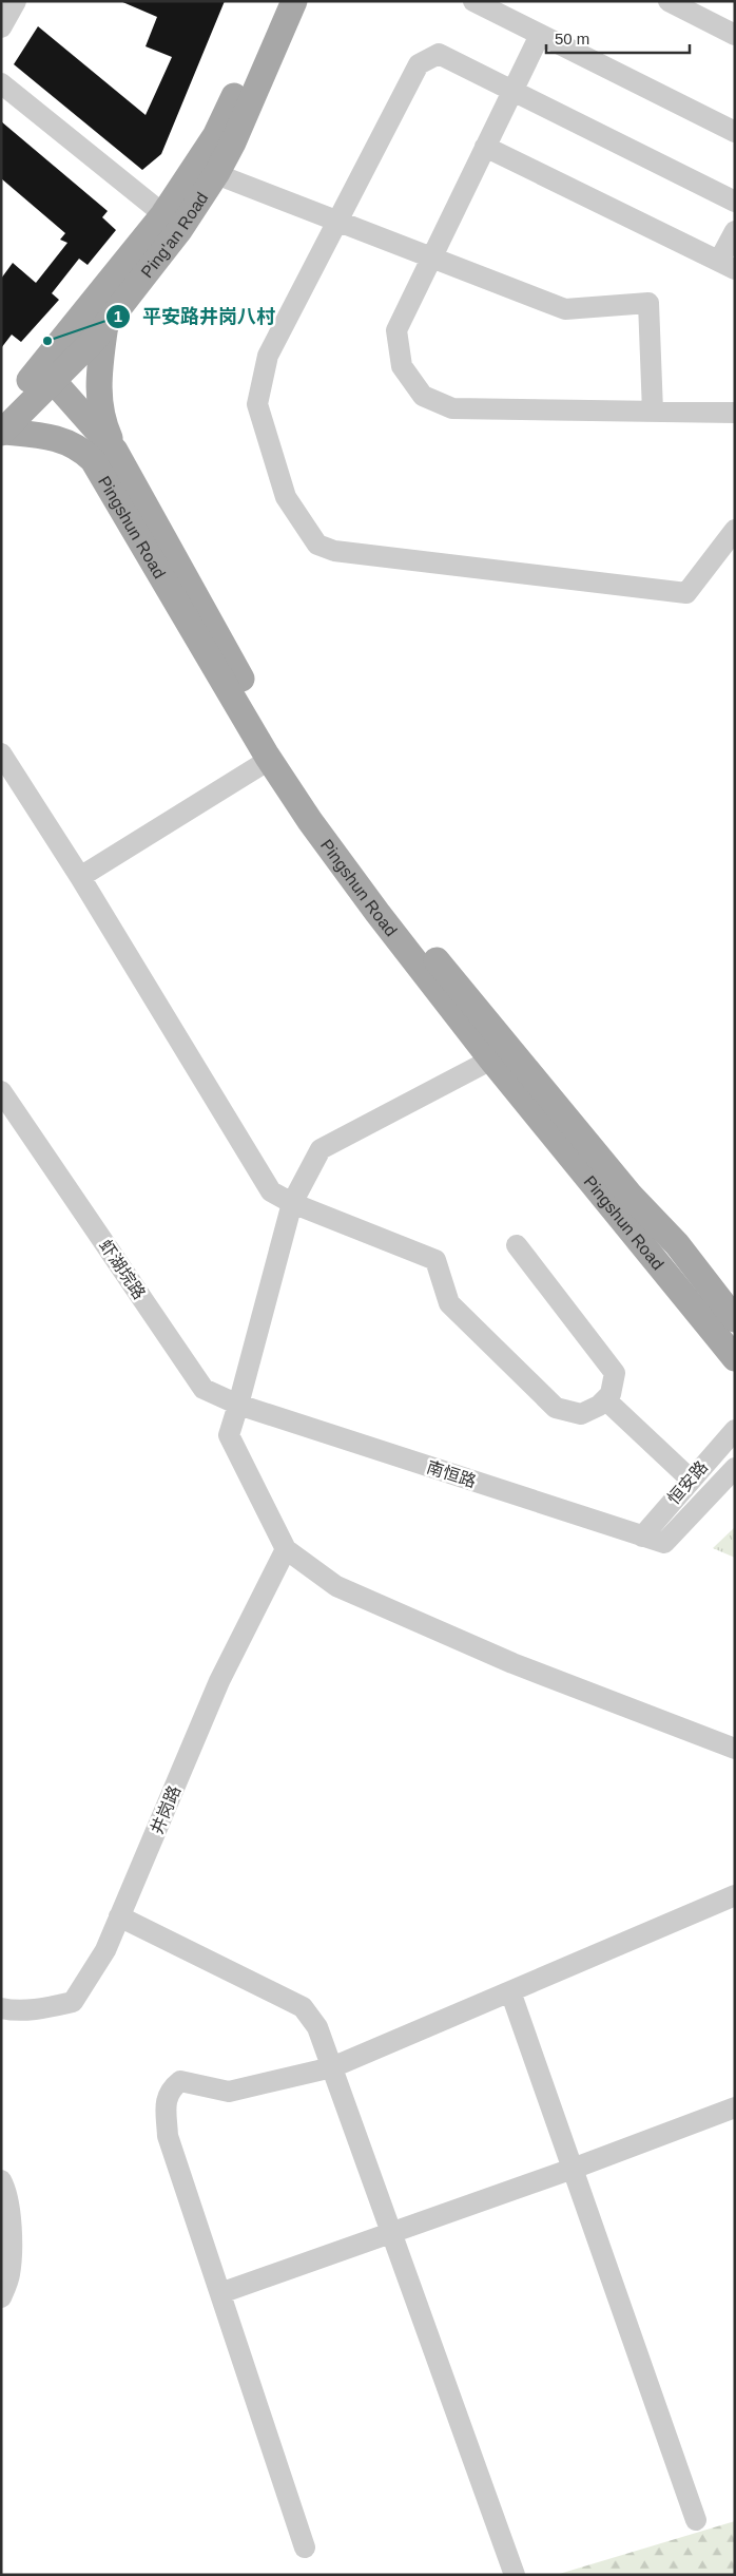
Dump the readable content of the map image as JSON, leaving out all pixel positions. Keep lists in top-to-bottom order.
{
  "streets": {
    "main road": ["Ping'an Road", "Pingshun Road"],
    "street": [
      "虾湖垸路",
      "南恒路",
      "恒安路",
      "井岗路"
    ]
  },
  "crossings": [
    ["Ping'an Road", "Pingshun Road"],
    ["虾湖垸路", "南恒路"],
    ["南恒路", "恒安路"]
  ],
  "places": ["平安路井岗八村"],
  "scale_bar": "50 m"
}
